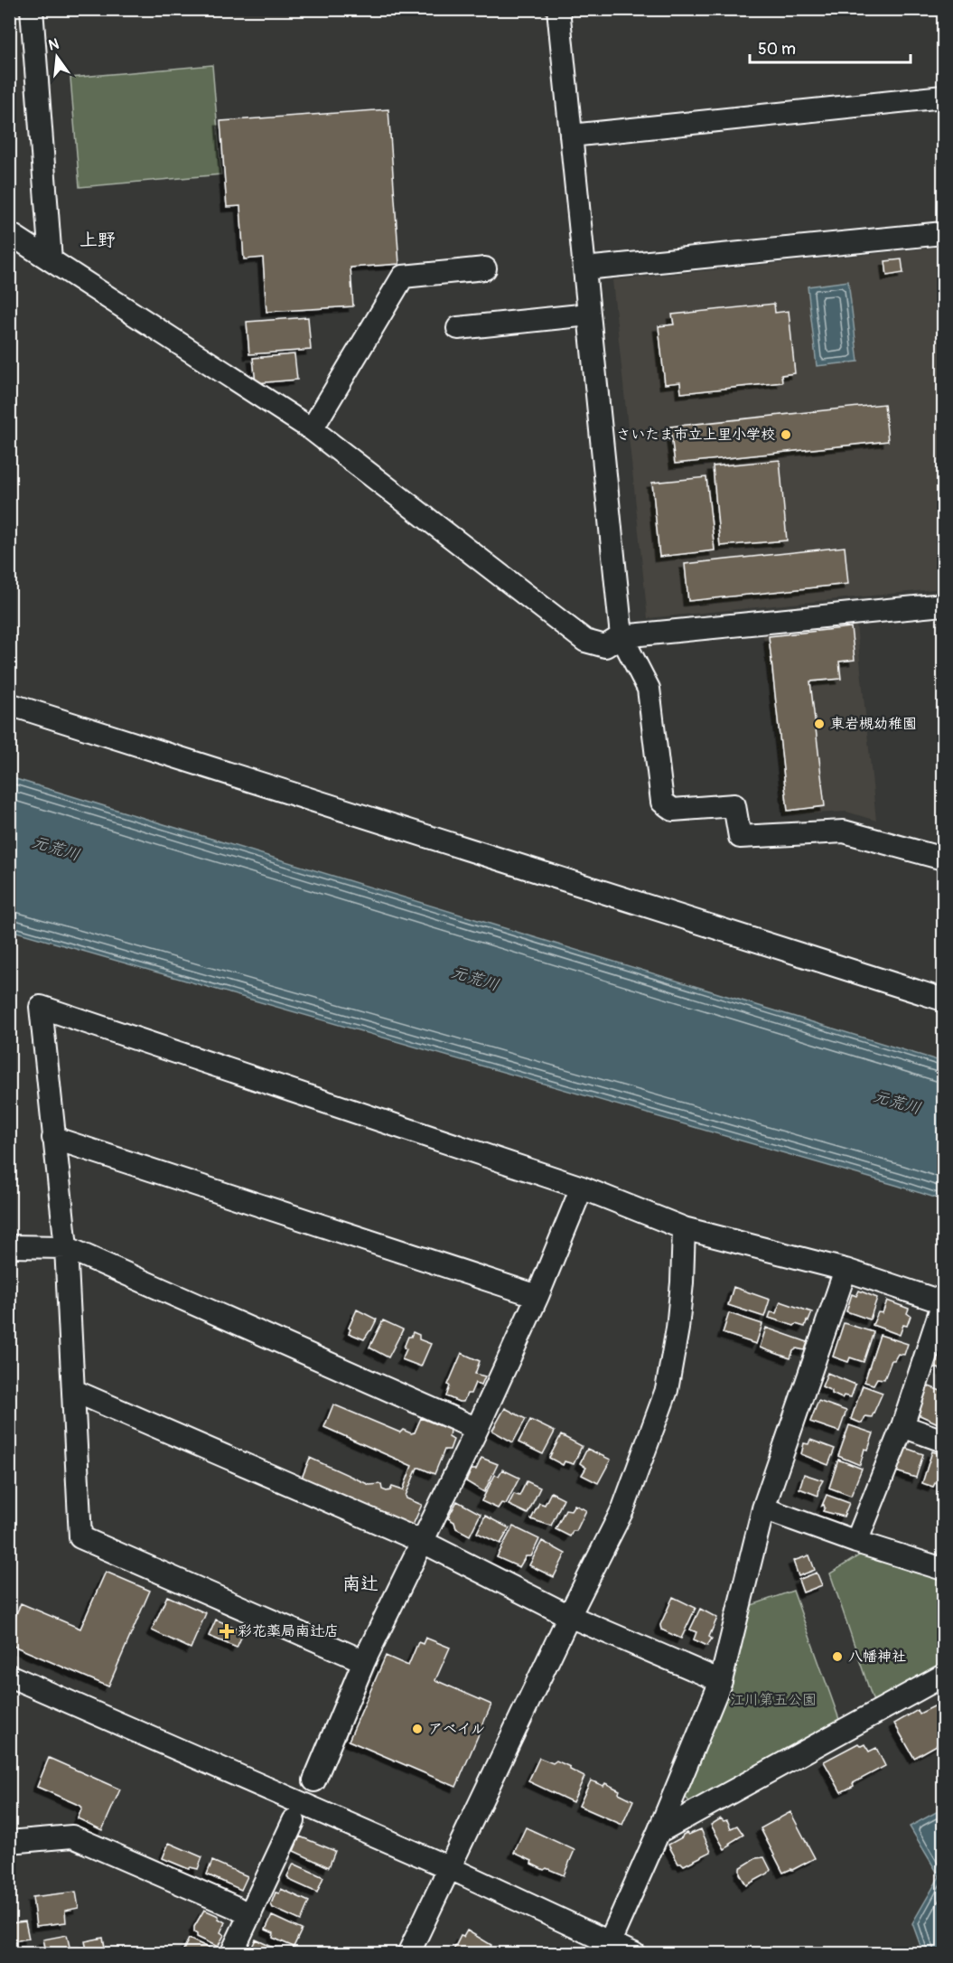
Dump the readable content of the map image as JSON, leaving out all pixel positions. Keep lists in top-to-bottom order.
{
  "districts": ["上野", "南辻"],
  "water": ["元荒川"],
  "parks": ["江川第五公園"],
  "places": {
    "other": [
      "さいたま市立上里小学校",
      "東岩槻幼稚園",
      "八幡神社",
      "アベイル"
    ],
    "health": ["彩花薬局南辻店"]
  },
  "scale_bar": "50 m",
  "north": "top"
}
